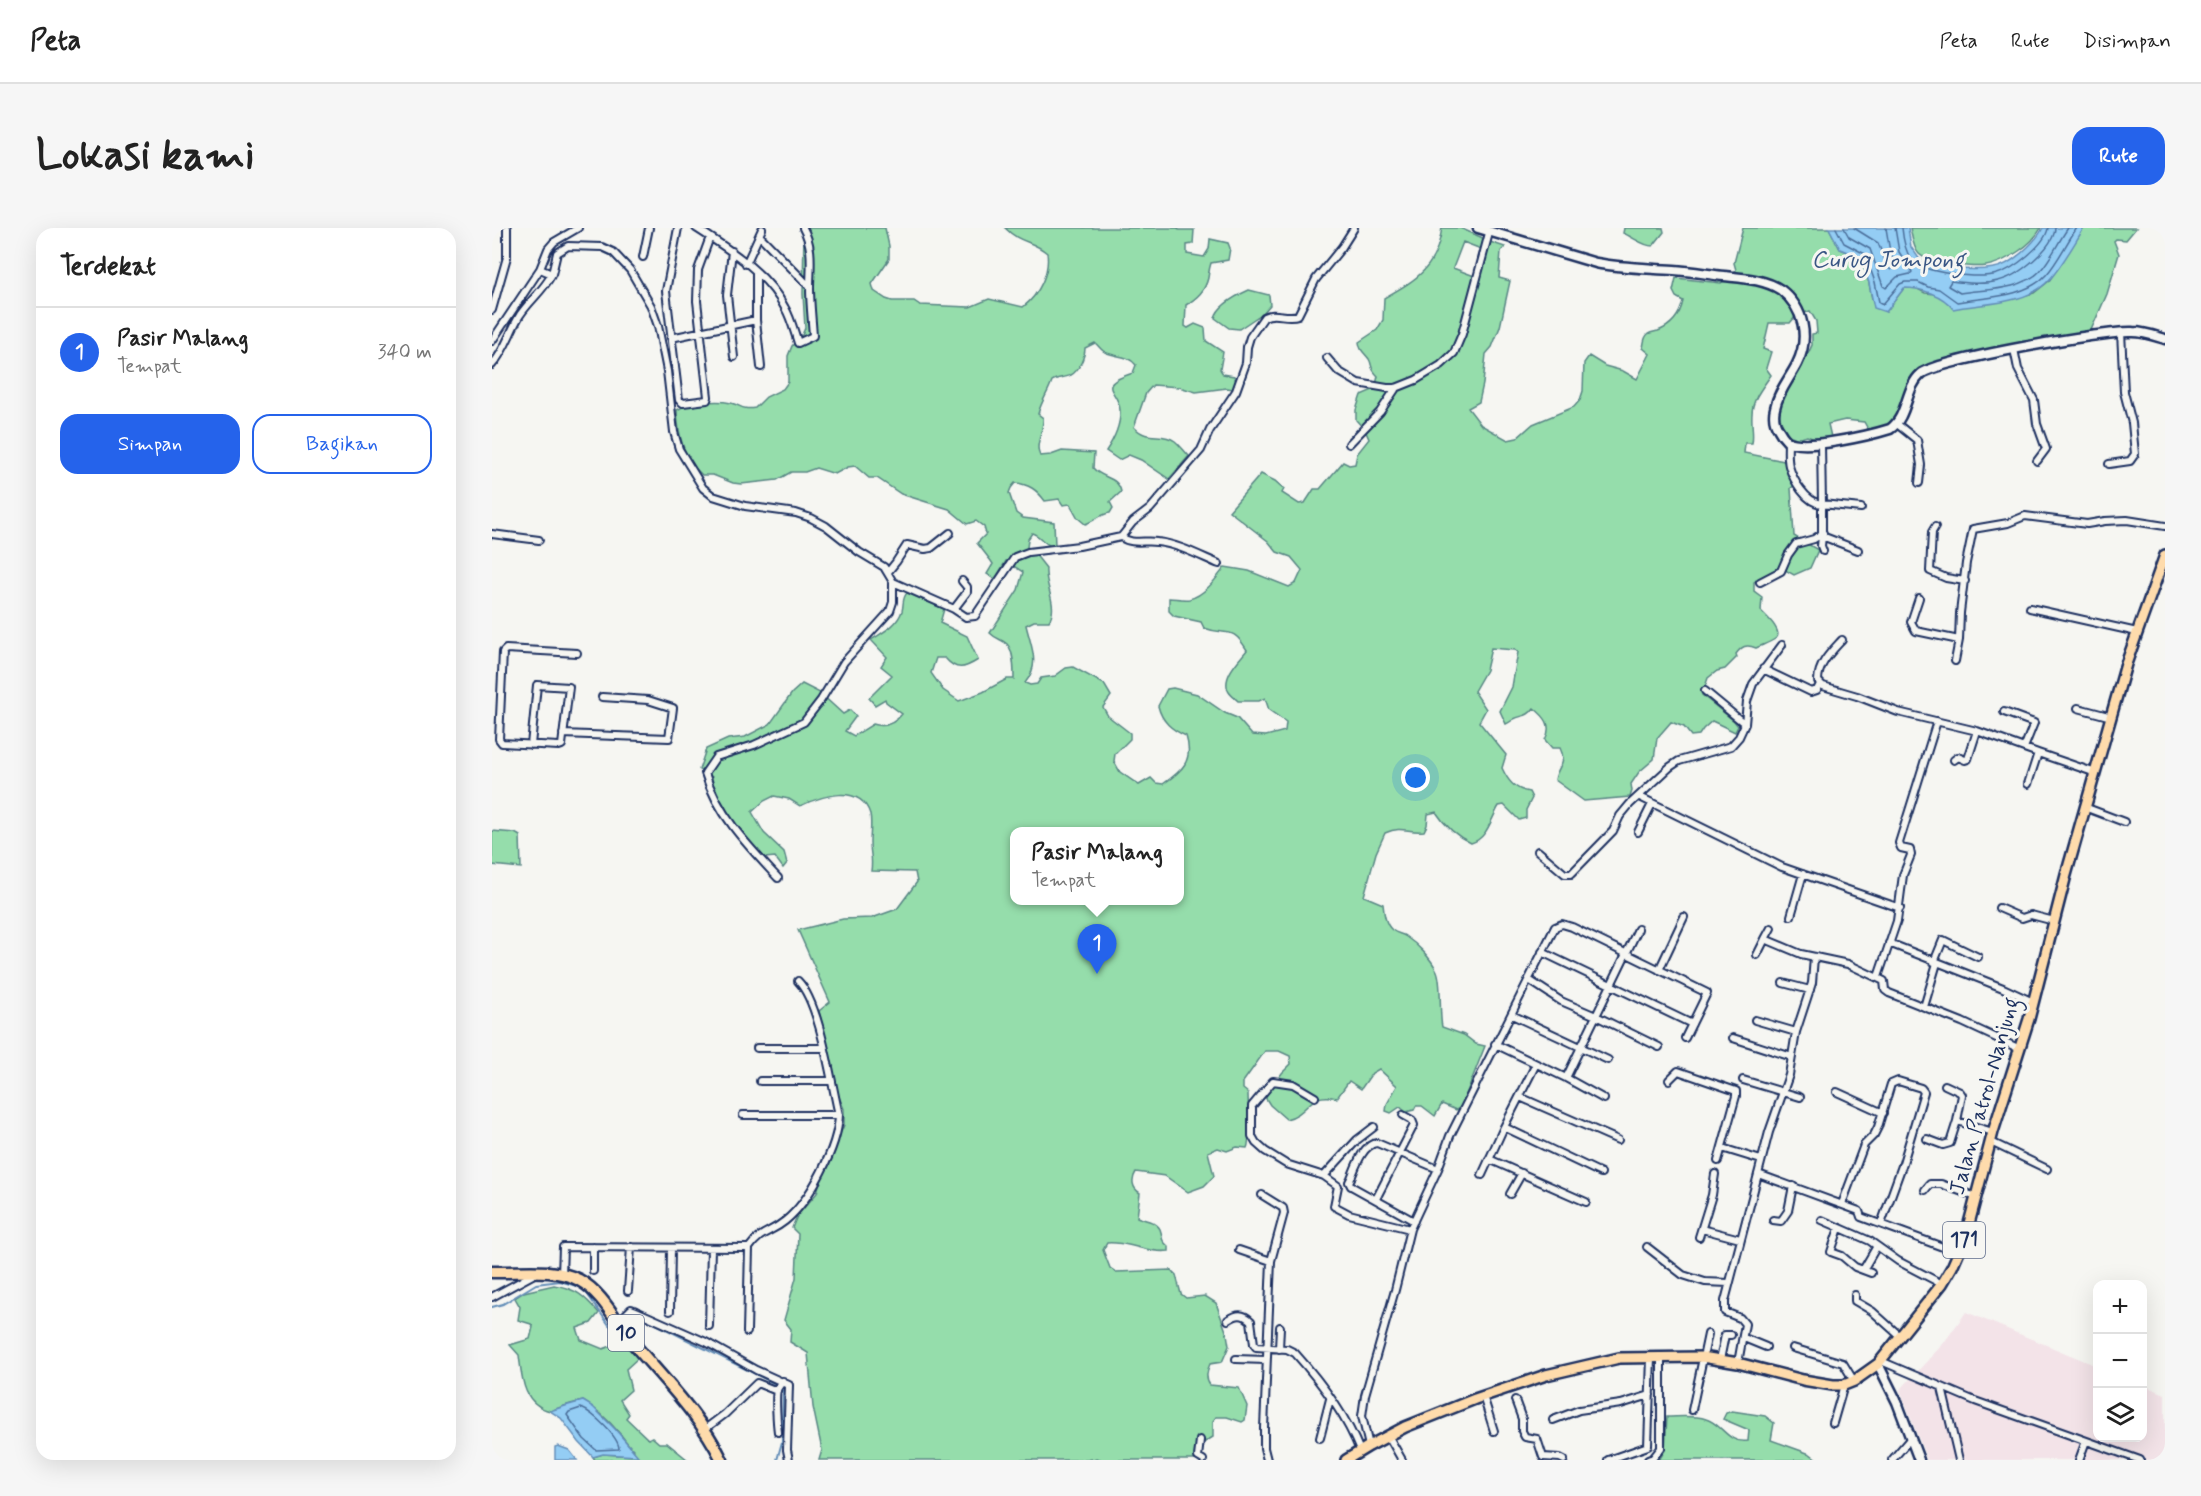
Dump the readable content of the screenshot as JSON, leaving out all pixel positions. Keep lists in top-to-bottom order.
{
  "streets": {
    "highway": ["10"],
    "main road": ["Jalan Patrol-Nanjung", "171"]
  },
  "water": ["Curug Jompong"],
  "page": {
    "header": "Peta",
    "nav": ["Peta", "Rute", "Disimpan"],
    "buttons": [
      "Rute",
      ["Simpan", "Bagikan"]
    ],
    "title": "Lokasi kami",
    "heading": "Terdekat",
    "list": [
      {
        "mark": "1",
        "name": "Pasir Malang",
        "note": "Tempat",
        "value": "340 m"
      }
    ],
    "popup": ["Pasir Malang", "Tempat"],
    "pins": "1",
    "map_buttons": ["+", "−"]
  }
}
